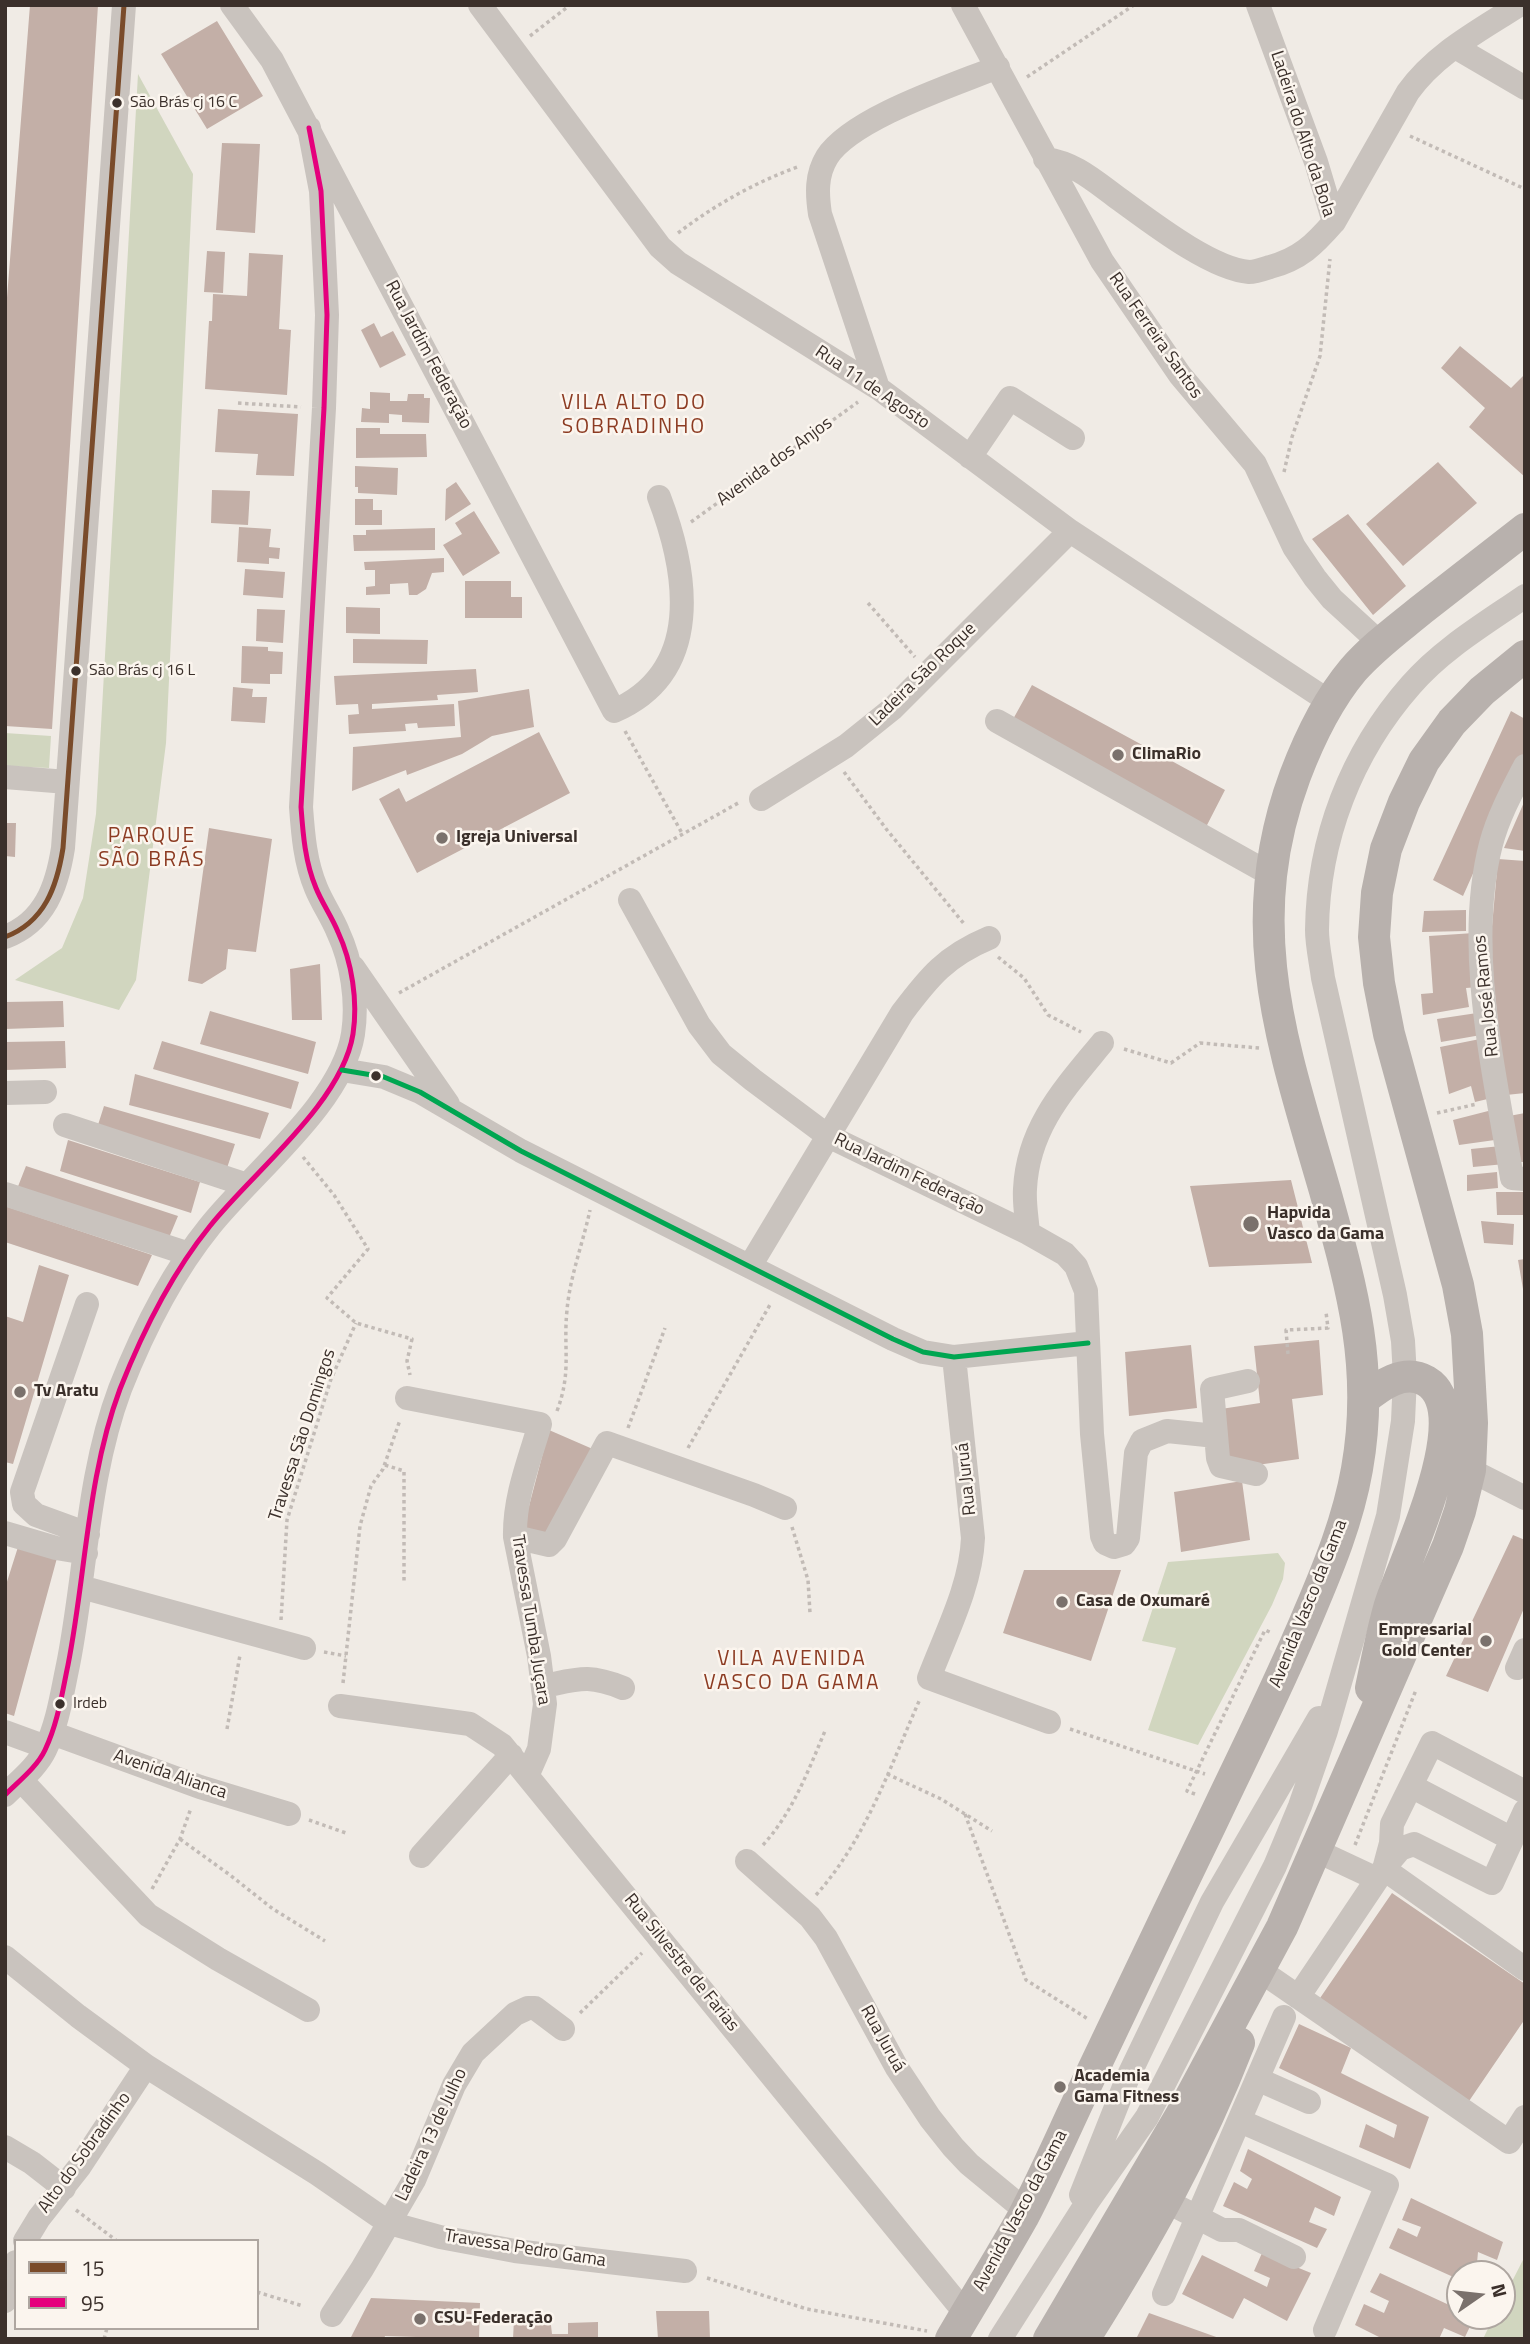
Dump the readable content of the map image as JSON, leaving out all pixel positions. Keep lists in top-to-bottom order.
{
  "streets": {
    "main road": ["Avenida Vasco da Gama"],
    "street": [
      "Ladeira do Alto da Bola",
      "Rua Ferreira Santos",
      "Rua Jardim Federação",
      "Rua 11 de Agosto",
      "Ladeira São Roque",
      "Rua José Ramos",
      "Rua Juruá",
      "Travessa Tumba Juçara",
      "Avenida Alianca",
      "Rua Silvestre de Farias",
      "Ladeira 13 de Julho",
      "Alto do Sobradinho",
      "Travessa Pedro Gama"
    ],
    "path": ["Avenida dos Anjos", "Travessa São Domingos"]
  },
  "crossings": [
    ["Ladeira do Alto da Bola", "Rua Ferreira Santos"],
    ["Rua Ferreira Santos", "Avenida Vasco da Gama"],
    ["Rua 11 de Agosto", "Avenida dos Anjos"],
    ["Rua 11 de Agosto", "Ladeira São Roque"],
    ["Rua 11 de Agosto", "Avenida Vasco da Gama"],
    ["Rua Juruá", "Avenida Vasco da Gama"],
    ["Avenida Vasco da Gama", "Rua Silvestre de Farias"],
    ["Travessa Tumba Juçara", "Rua Silvestre de Farias"],
    ["Ladeira 13 de Julho", "Travessa Pedro Gama"],
    ["Alto do Sobradinho", "Travessa Pedro Gama"]
  ],
  "districts": ["VILA ALTO DO SOBRADINHO", "PARQUE SÃO BRÁS", "VILA AVENIDA VASCO DA GAMA"],
  "places": [
    "São Brás cj 16 C",
    "São Brás cj 16 L",
    "ClimaRio",
    "Igreja Universal",
    "Hapvida Vasco da Gama",
    "Tv Aratu",
    "Casa de Oxumaré",
    "Empresarial Gold Center",
    "Irdeb",
    "Academia Gama Fitness",
    "CSU-Federação"
  ],
  "lines": ["transit line 15", "transit line 95"],
  "legend": ["15", "95"],
  "north": "right"
}
